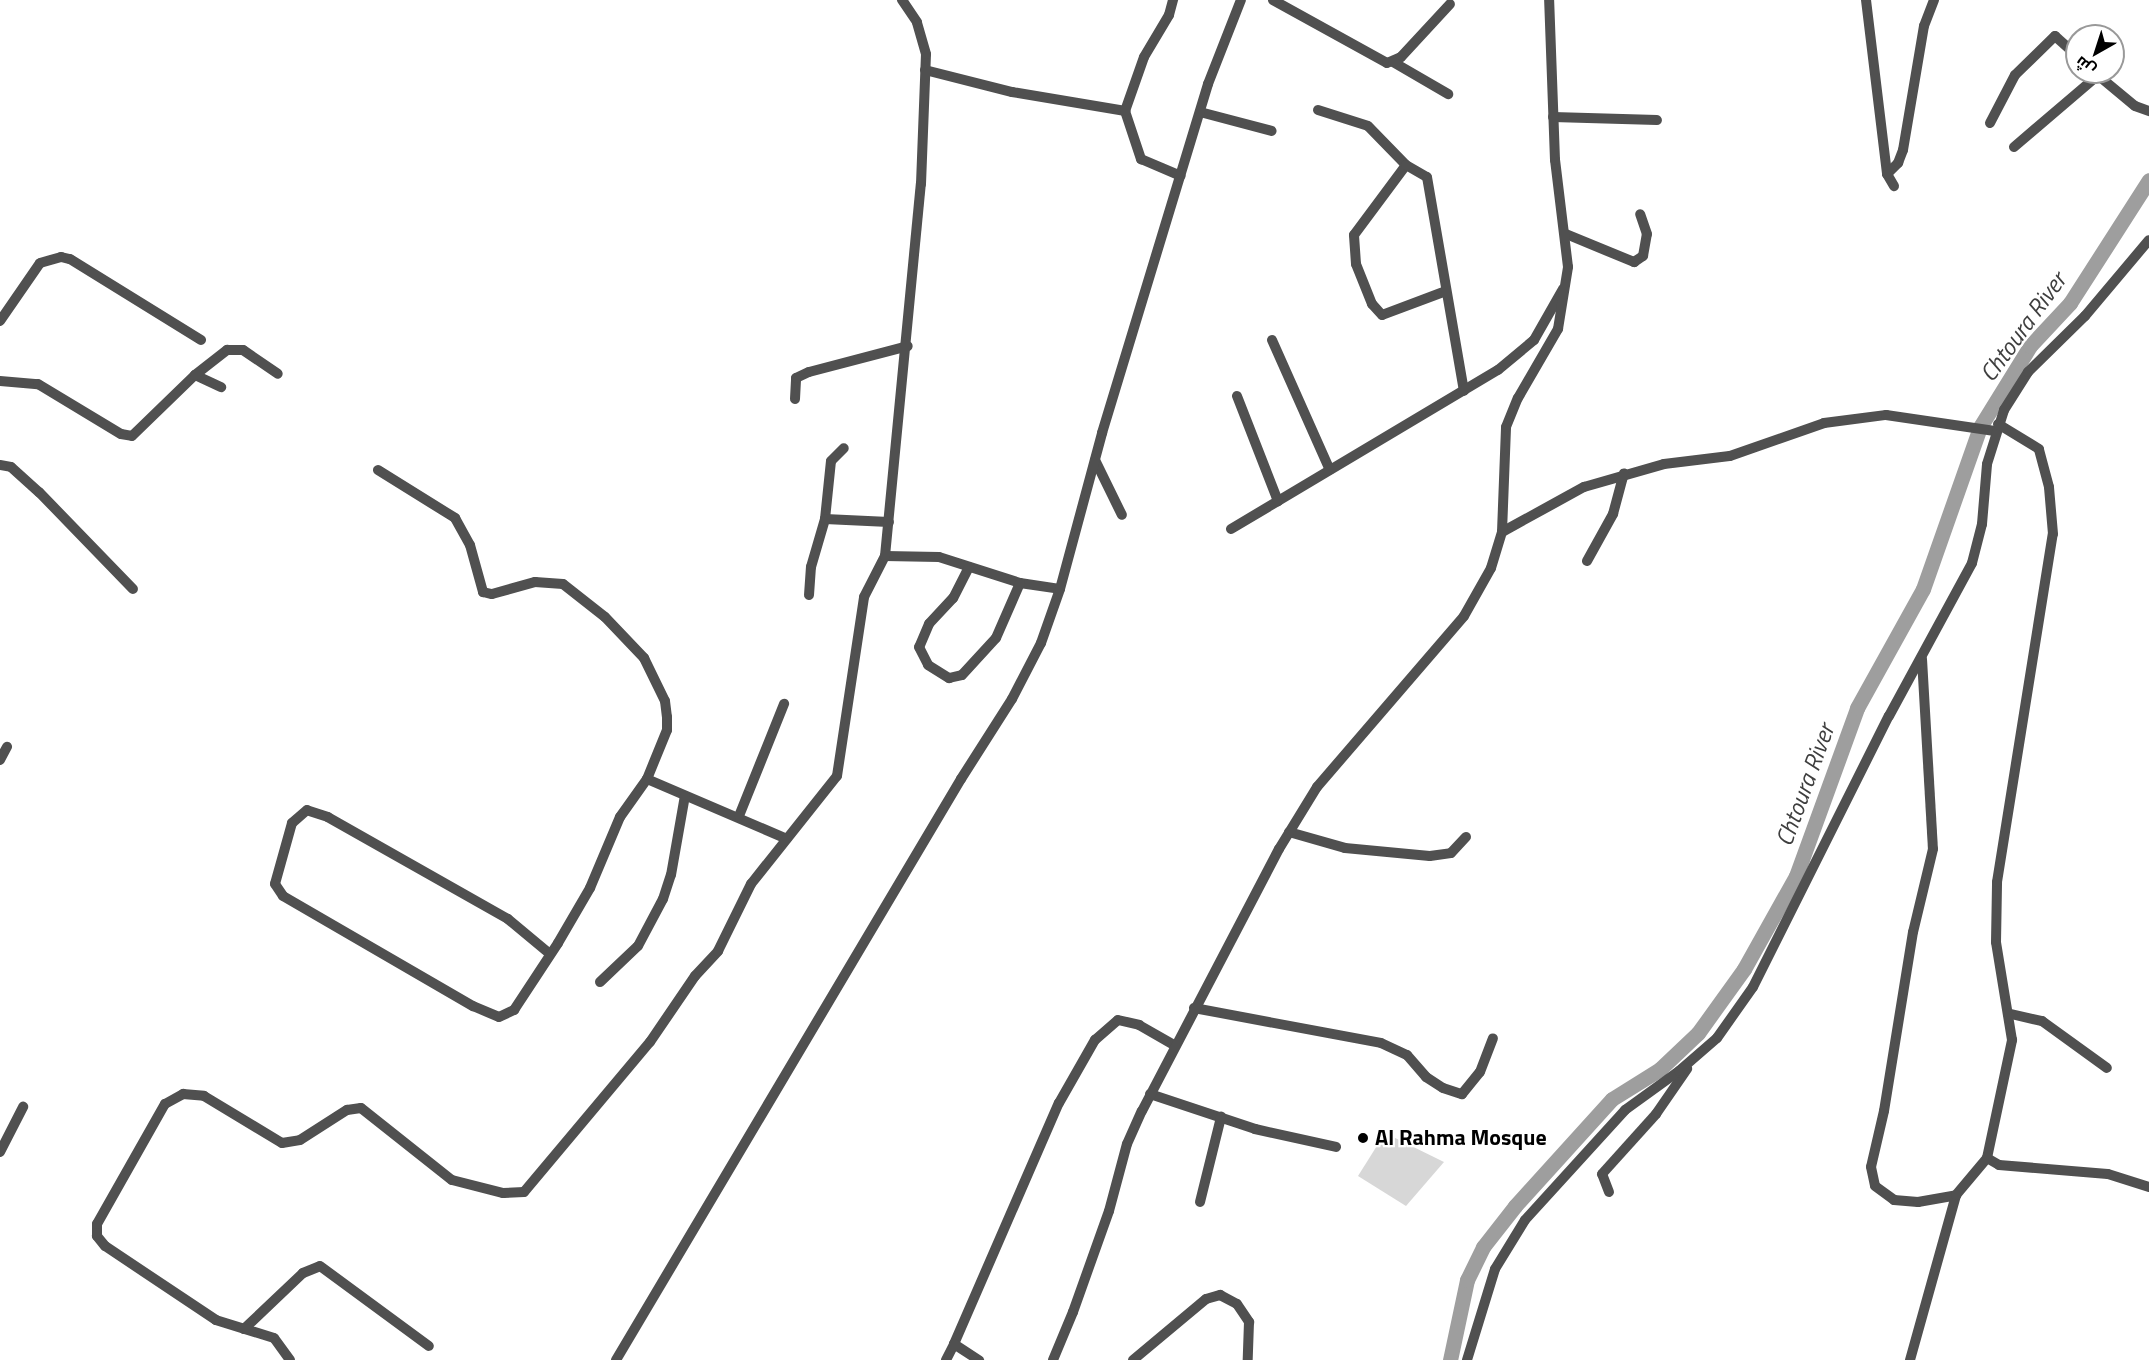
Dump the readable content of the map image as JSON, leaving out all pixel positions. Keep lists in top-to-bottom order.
{
  "water": ["Chtoura River"],
  "places": ["Al Rahma Mosque"],
  "north": "bottom left"
}
